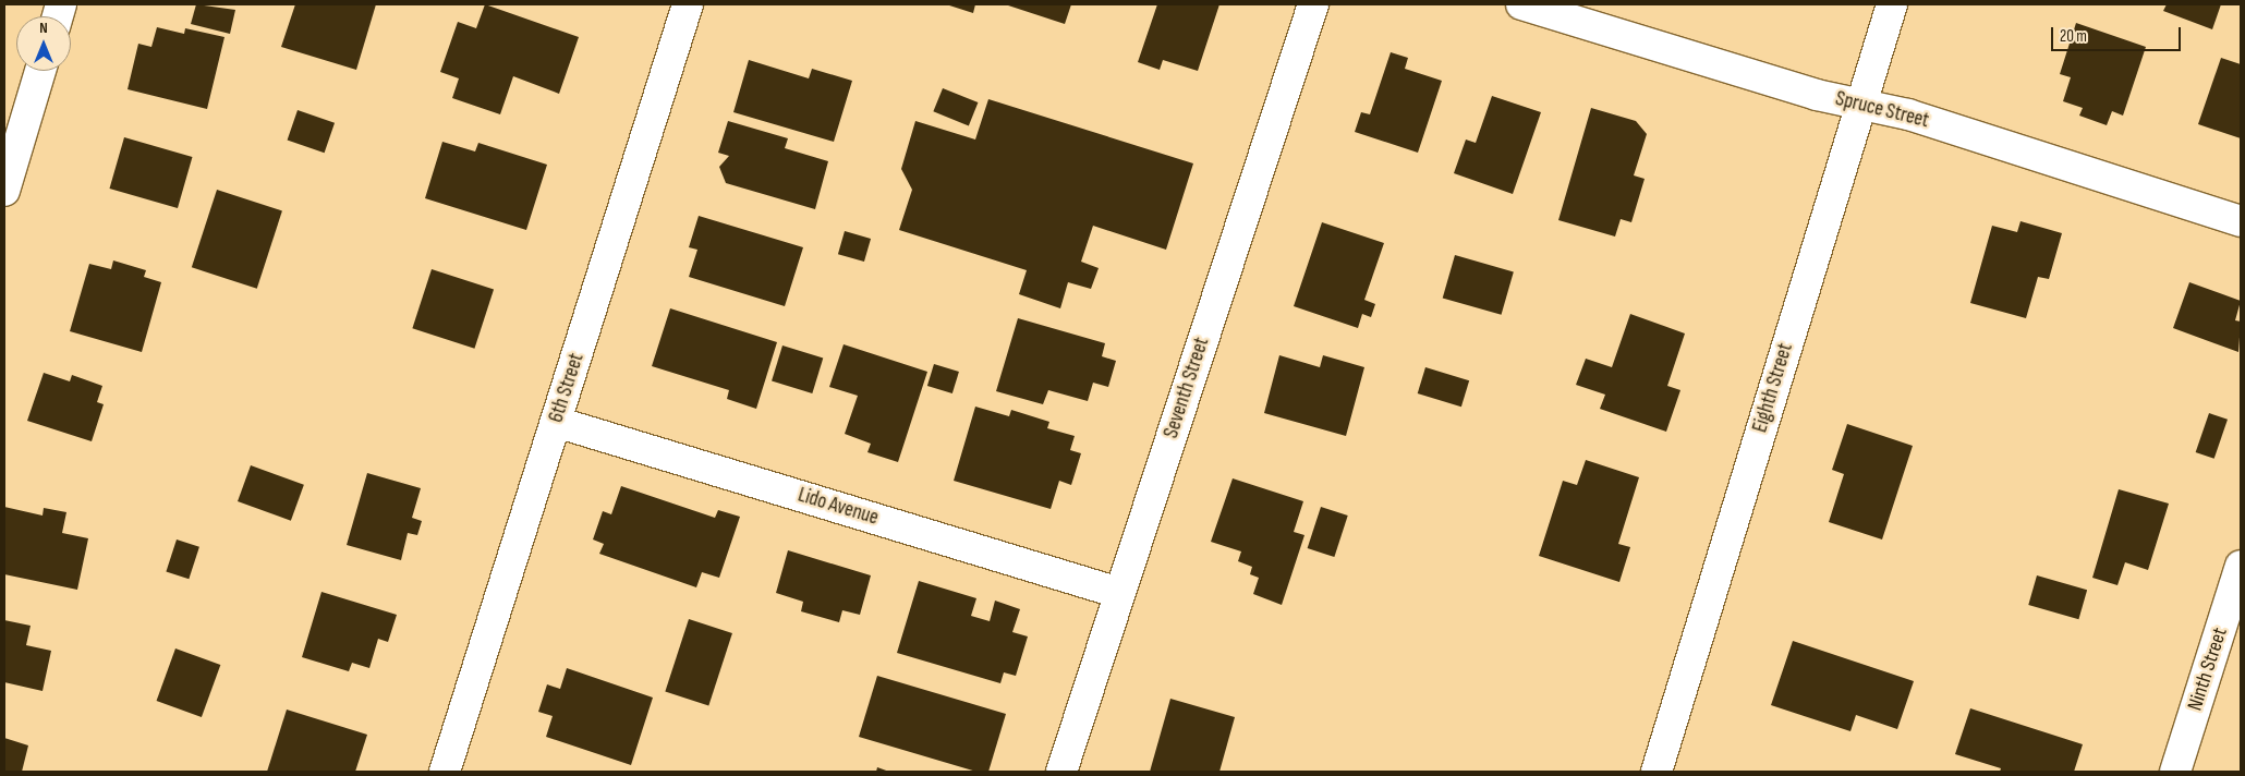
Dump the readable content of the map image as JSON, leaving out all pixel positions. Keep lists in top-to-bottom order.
{
  "streets": {
    "street": [
      "Spruce Street",
      "6th Street",
      "Seventh Street",
      "Eighth Street",
      "Lido Avenue",
      "Ninth Street"
    ]
  },
  "crossings": [
    ["Spruce Street", "Eighth Street"],
    ["6th Street", "Lido Avenue"],
    ["Seventh Street", "Lido Avenue"]
  ],
  "scale_bar": "20 m",
  "north": "top"
}
